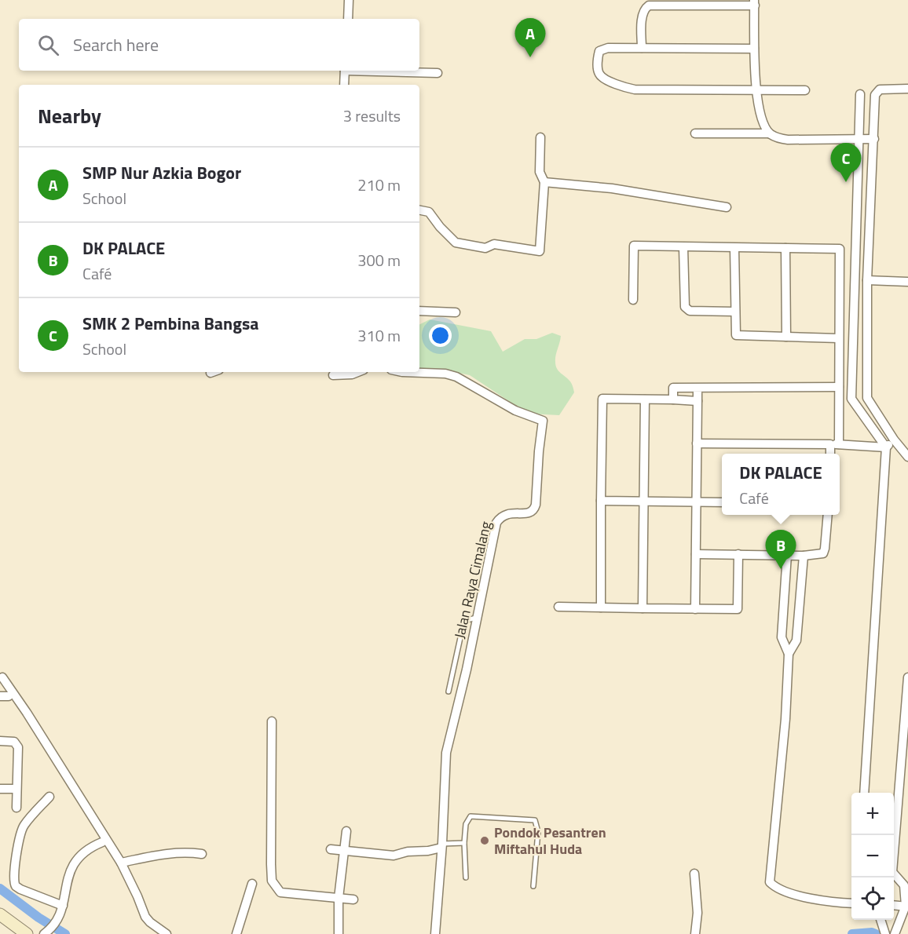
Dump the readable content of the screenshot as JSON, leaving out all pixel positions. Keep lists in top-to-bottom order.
{
  "streets": {
    "street": ["Jalan Raya Cimalang"]
  },
  "places": ["Pondok Pesantren Miftahul Huda"],
  "page": {
    "pins": ["A", "C", "B"],
    "search": "Search here",
    "heading": ["Nearby", "3 results"],
    "list": [
      {
        "mark": "A",
        "name": "SMP Nur Azkia Bogor",
        "note": "School",
        "value": "210 m"
      },
      {
        "mark": "B",
        "name": "DK PALACE",
        "note": "Café",
        "value": "300 m"
      },
      {
        "mark": "C",
        "name": "SMK 2 Pembina Bangsa",
        "note": "School",
        "value": "310 m"
      }
    ],
    "popup": ["DK PALACE", "Café"],
    "map_buttons": ["+", "−"]
  }
}
